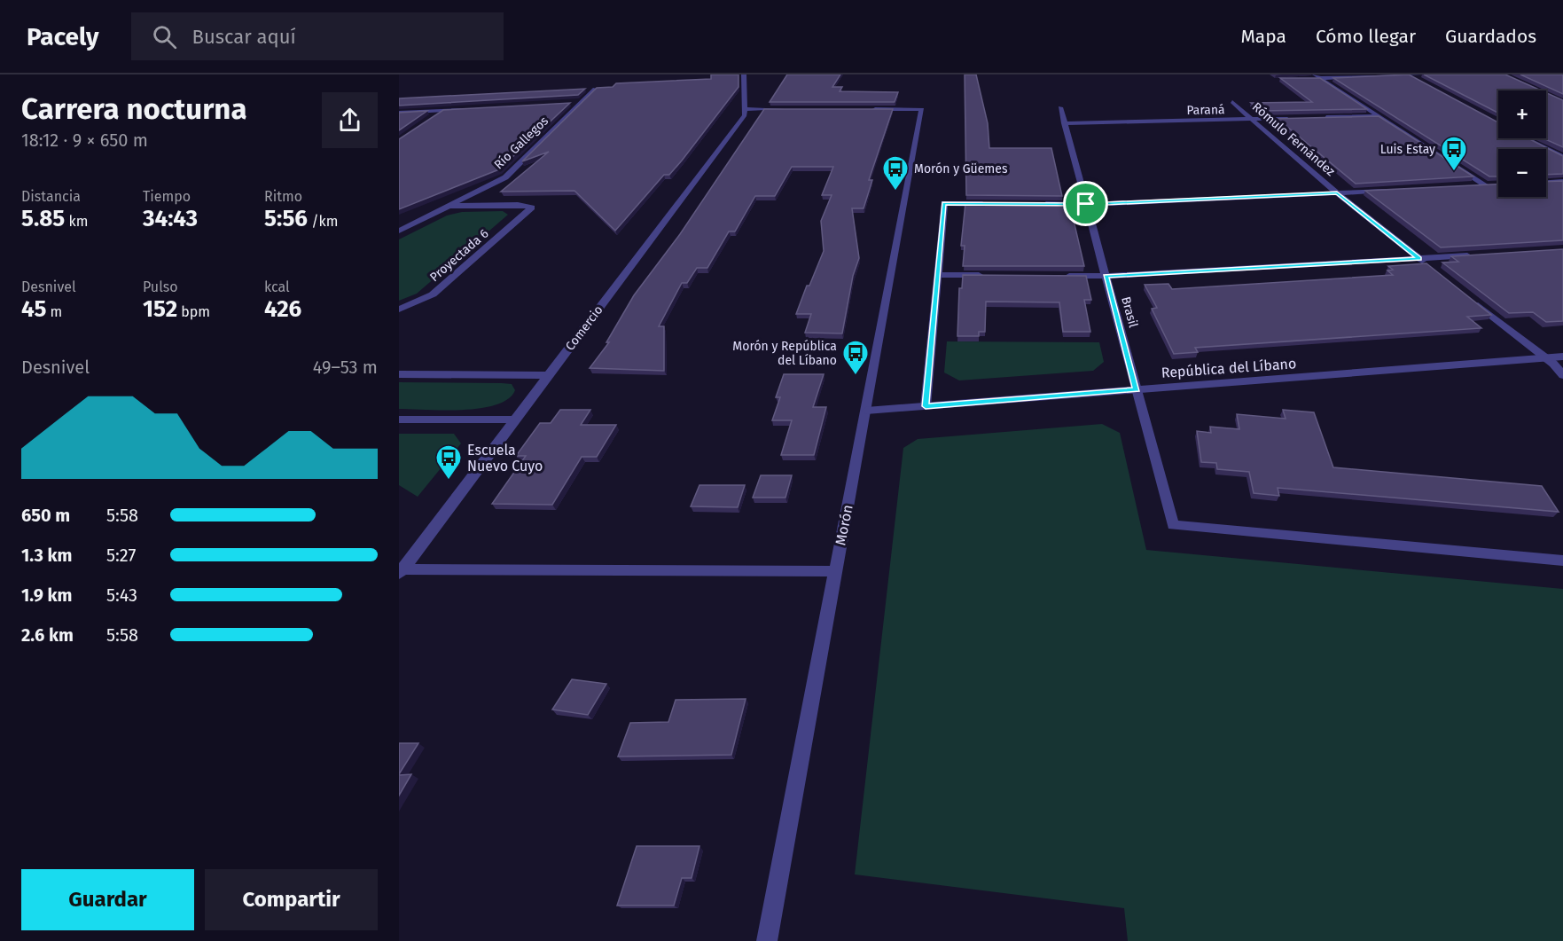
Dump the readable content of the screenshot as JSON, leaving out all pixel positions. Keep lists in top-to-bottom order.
{
  "streets": {
    "street": [
      "Paraná",
      "Rómulo Fernández",
      "Río Gallegos",
      "Proyectada 6",
      "Brasil",
      "Comercio",
      "República del Líbano",
      "Morón"
    ]
  },
  "crossings": [
    ["Paraná", "Rómulo Fernández"],
    ["Paraná", "Brasil"],
    ["Río Gallegos", "Proyectada 6"],
    ["Brasil", "República del Líbano"],
    ["República del Líbano", "Morón"]
  ],
  "places": {
    "bus stop": [
      "Luis Estay",
      "Morón y Güemes",
      "Morón y República del Líbano",
      "Escuela Nuevo Cuyo"
    ]
  },
  "page": {
    "header": "Pacely",
    "search": "Buscar aquí",
    "nav": ["Mapa", "Cómo llegar", "Guardados"],
    "heading": ["Carrera nocturna", "18:12 · 9 × 650 m"],
    "map_buttons": ["+", "−"],
    "stats": [
      ["Distancia", "5.85 km"],
      ["Tiempo", "34:43"],
      ["Ritmo", "5:56 /km"],
      ["Desnivel", "45 m"],
      ["Pulso", "152 bpm"],
      ["kcal", "426"]
    ],
    "chart": ["Desnivel", "49–53 m"],
    "list": [
      {
        "name": "650 m",
        "note": "5:58"
      },
      {
        "name": "1.3 km",
        "note": "5:27"
      },
      {
        "name": "1.9 km",
        "note": "5:43"
      },
      {
        "name": "2.6 km",
        "note": "5:58"
      }
    ],
    "buttons": ["Guardar", "Compartir"]
  }
}
